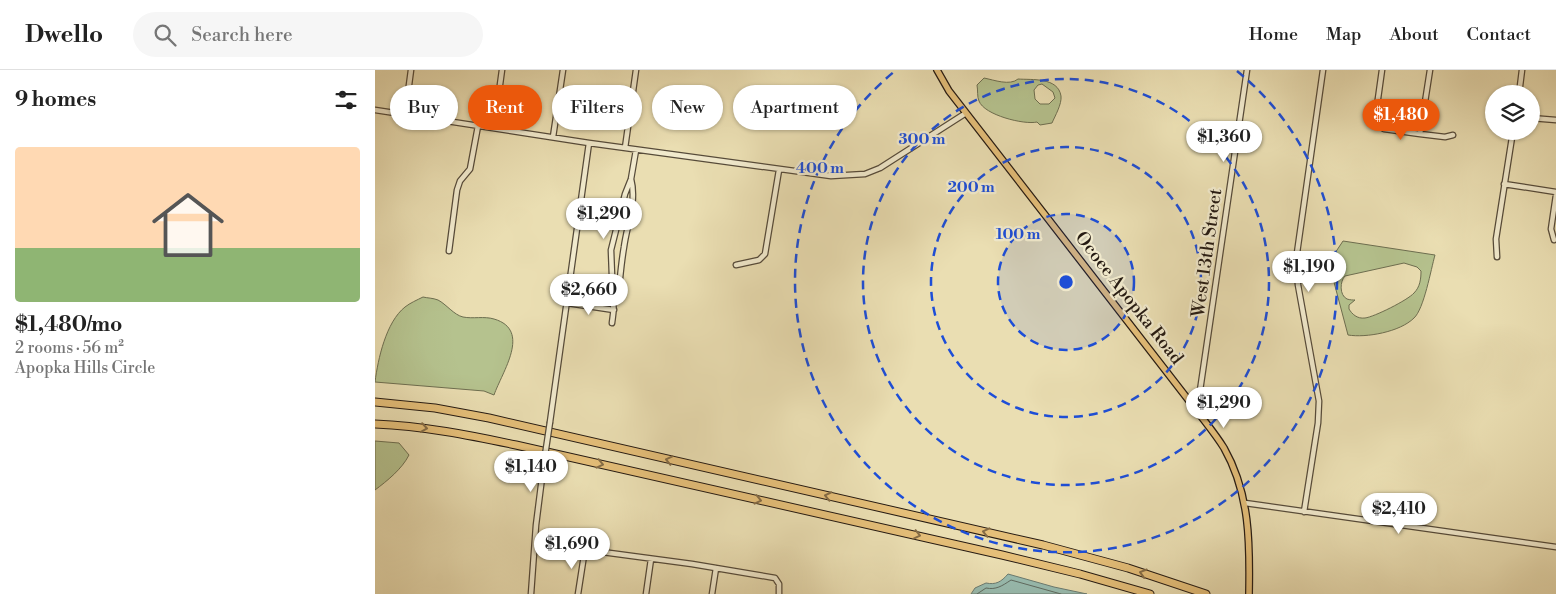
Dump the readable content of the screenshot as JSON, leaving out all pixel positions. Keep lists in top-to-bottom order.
{
  "streets": {
    "main road": ["Ocoee Apopka Road"],
    "street": ["West 13th Street"]
  },
  "crossings": [
    ["West 13th Street", "Ocoee Apopka Road"]
  ],
  "page": {
    "header": "Dwello",
    "search": "Search here",
    "nav": [
      "Home",
      "Map",
      "About",
      "Contact"
    ],
    "heading": "9 homes",
    "chip": [
      "Buy",
      "Rent",
      "Filters",
      "New",
      "Apartment"
    ],
    "price": [
      "$1,480",
      "$1,360",
      "$1,290",
      "$1,190",
      "$2,660",
      "$1,290",
      "$1,140",
      "$2,410",
      "$1,690"
    ],
    "list": [
      {
        "name": "$1,480/mo",
        "note": "2 rooms · 56 m² · Apopka Hills Circle"
      }
    ]
  },
  "rings": [
    "300 m",
    "400 m",
    "200 m",
    "100 m"
  ]
}
